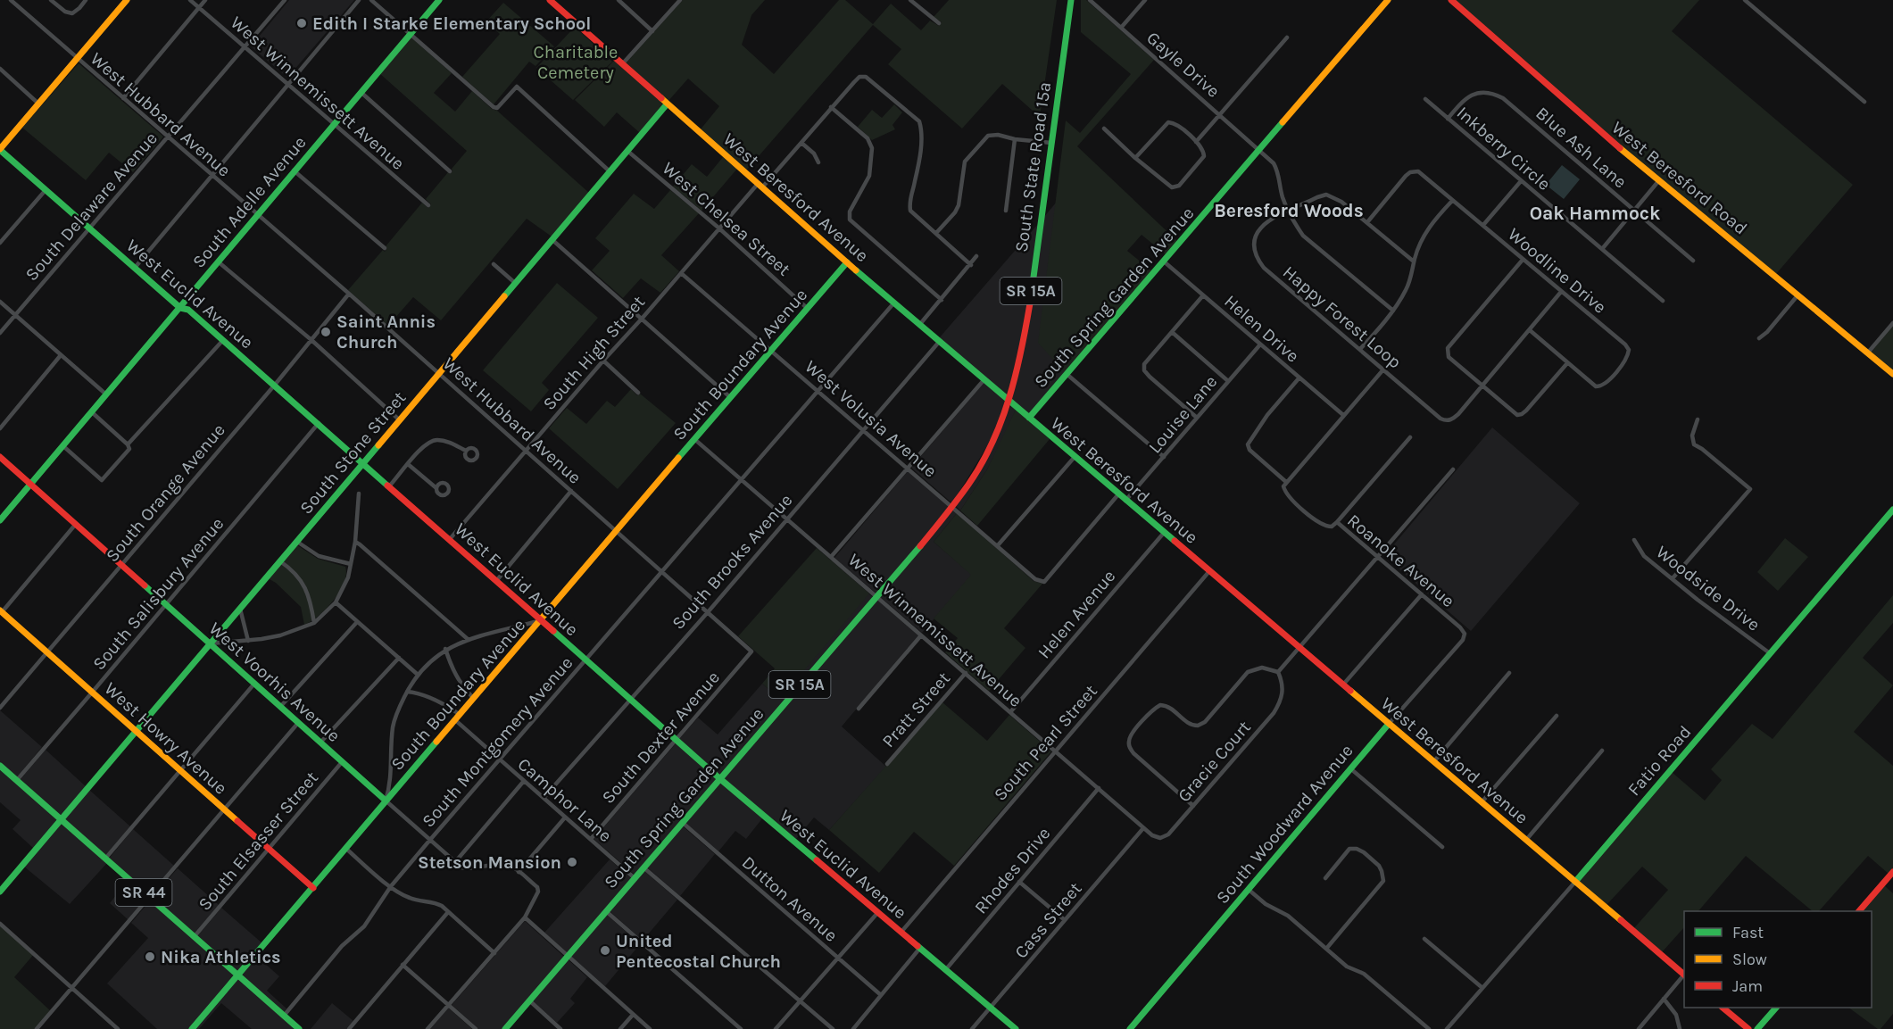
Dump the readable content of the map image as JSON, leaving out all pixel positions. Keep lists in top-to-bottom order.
{
  "streets": {
    "main road": [
      "South State Road 15a",
      "West Beresford Road",
      "West Beresford Avenue",
      "South Adelle Avenue",
      "SR 15A",
      "West Euclid Avenue",
      "South Spring Garden Avenue",
      "South Boundary Avenue",
      "South Stone Street",
      "West Voorhis Avenue",
      "West Howry Avenue",
      "Fatio Road",
      "South Woodward Avenue",
      "SR 44"
    ],
    "street": [
      "Gayle Drive",
      "West Winnemissett Avenue",
      "West Hubbard Avenue",
      "Blue Ash Lane",
      "Inkberry Circle",
      "South Delaware Avenue",
      "West Chelsea Street",
      "Woodline Drive",
      "Happy Forest Loop",
      "Helen Drive",
      "South High Street",
      "Louise Lane",
      "West Volusia Avenue",
      "South Orange Avenue",
      "Roanoke Avenue",
      "South Brooks Avenue",
      "Woodside Drive",
      "South Salisbury Avenue",
      "Helen Avenue",
      "Pratt Street",
      "South Dexter Avenue",
      "South Montgomery Avenue",
      "South Pearl Street",
      "Gracie Court",
      "Camphor Lane",
      "South Elsasser Street",
      "Rhodes Drive",
      "Dutton Avenue",
      "Cass Street"
    ]
  },
  "crossings": [
    ["Gayle Drive", "South Spring Garden Avenue"],
    ["Gayle Drive", "Happy Forest Loop"],
    ["West Winnemissett Avenue", "South Adelle Avenue"],
    ["West Winnemissett Avenue", "South Delaware Avenue"],
    ["West Winnemissett Avenue", "South Spring Garden Avenue"],
    ["West Winnemissett Avenue", "South Boundary Avenue"],
    ["West Winnemissett Avenue", "South Brooks Avenue"],
    ["West Winnemissett Avenue", "Helen Avenue"],
    ["West Winnemissett Avenue", "Pratt Street"],
    ["West Winnemissett Avenue", "South Montgomery Avenue"],
    ["West Winnemissett Avenue", "South Pearl Street"],
    ["West Winnemissett Avenue", "Gracie Court"],
    ["West Winnemissett Avenue", "Rhodes Drive"],
    ["West Winnemissett Avenue", "Cass Street"],
    ["West Hubbard Avenue", "South Adelle Avenue"],
    ["West Hubbard Avenue", "South Delaware Avenue"],
    ["West Hubbard Avenue", "South High Street"],
    ["West Hubbard Avenue", "South Boundary Avenue"],
    ["West Hubbard Avenue", "South Stone Street"],
    ["West Hubbard Avenue", "South Orange Avenue"],
    ["West Hubbard Avenue", "South Brooks Avenue"],
    ["West Hubbard Avenue", "South Dexter Avenue"],
    ["West Hubbard Avenue", "South Montgomery Avenue"],
    ["Blue Ash Lane", "Inkberry Circle"],
    ["South State Road 15a", "West Beresford Avenue"],
    ["South State Road 15a", "South Spring Garden Avenue"],
    ["West Beresford Avenue", "South Spring Garden Avenue"],
    ["West Beresford Avenue", "South High Street"],
    ["West Beresford Avenue", "South Boundary Avenue"],
    ["West Beresford Avenue", "Louise Lane"],
    ["West Beresford Avenue", "West Volusia Avenue"],
    ["West Beresford Avenue", "South Stone Street"],
    ["West Beresford Avenue", "South Brooks Avenue"],
    ["West Beresford Avenue", "Helen Avenue"],
    ["West Beresford Avenue", "South Montgomery Avenue"],
    ["West Beresford Avenue", "South Pearl Street"],
    ["West Beresford Avenue", "Fatio Road"],
    ["West Beresford Avenue", "South Woodward Avenue"],
    ["South Adelle Avenue", "West Euclid Avenue"],
    ["South Adelle Avenue", "West Voorhis Avenue"],
    ["South Delaware Avenue", "West Euclid Avenue"],
    ["West Chelsea Street", "South High Street"],
    ["West Chelsea Street", "South Boundary Avenue"],
    ["West Chelsea Street", "South Stone Street"],
    ["Woodline Drive", "Happy Forest Loop"],
    ["West Euclid Avenue", "South Spring Garden Avenue"],
    ["West Euclid Avenue", "South High Street"],
    ["West Euclid Avenue", "South Boundary Avenue"],
    ["West Euclid Avenue", "South Stone Street"],
    ["West Euclid Avenue", "South Orange Avenue"],
    ["West Euclid Avenue", "South Brooks Avenue"],
    ["West Euclid Avenue", "South Salisbury Avenue"],
    ["West Euclid Avenue", "South Dexter Avenue"],
    ["West Euclid Avenue", "South Montgomery Avenue"],
    ["West Euclid Avenue", "South Pearl Street"],
    ["West Euclid Avenue", "Rhodes Drive"],
    ["West Euclid Avenue", "Cass Street"],
    ["South Spring Garden Avenue", "Helen Drive"],
    ["South Spring Garden Avenue", "West Volusia Avenue"],
    ["South Spring Garden Avenue", "Camphor Lane"],
    ["South Spring Garden Avenue", "Dutton Avenue"],
    ["Helen Drive", "Louise Lane"],
    ["Helen Drive", "Roanoke Avenue"],
    ["South High Street", "West Volusia Avenue"],
    ["South Boundary Avenue", "West Volusia Avenue"],
    ["South Boundary Avenue", "West Voorhis Avenue"],
    ["South Boundary Avenue", "West Howry Avenue"],
    ["South Boundary Avenue", "Camphor Lane"],
    ["South Boundary Avenue", "SR 44"],
    ["West Volusia Avenue", "South Brooks Avenue"],
    ["West Volusia Avenue", "South Montgomery Avenue"],
    ["South Stone Street", "West Voorhis Avenue"],
    ["South Stone Street", "West Howry Avenue"],
    ["South Stone Street", "SR 44"],
    ["South Orange Avenue", "West Voorhis Avenue"],
    ["South Orange Avenue", "West Howry Avenue"],
    ["Roanoke Avenue", "South Woodward Avenue"],
    ["South Brooks Avenue", "Camphor Lane"],
    ["Woodside Drive", "Fatio Road"],
    ["South Salisbury Avenue", "West Voorhis Avenue"],
    ["South Salisbury Avenue", "West Howry Avenue"],
    ["South Salisbury Avenue", "SR 44"],
    ["West Voorhis Avenue", "South Montgomery Avenue"],
    ["West Voorhis Avenue", "South Elsasser Street"],
    ["South Dexter Avenue", "Camphor Lane"],
    ["West Howry Avenue", "South Elsasser Street"],
    ["South Montgomery Avenue", "Camphor Lane"],
    ["South Montgomery Avenue", "SR 44"],
    ["South Elsasser Street", "SR 44"]
  ],
  "districts": ["Beresford Woods", "Oak Hammock"],
  "parks": ["Charitable Cemetery"],
  "places": [
    "Edith I Starke Elementary School",
    "Saint Annis Church",
    "Stetson Mansion",
    "United Pentecostal Church",
    "Nika Athletics"
  ],
  "legend": ["Fast", "Slow", "Jam"]
}
